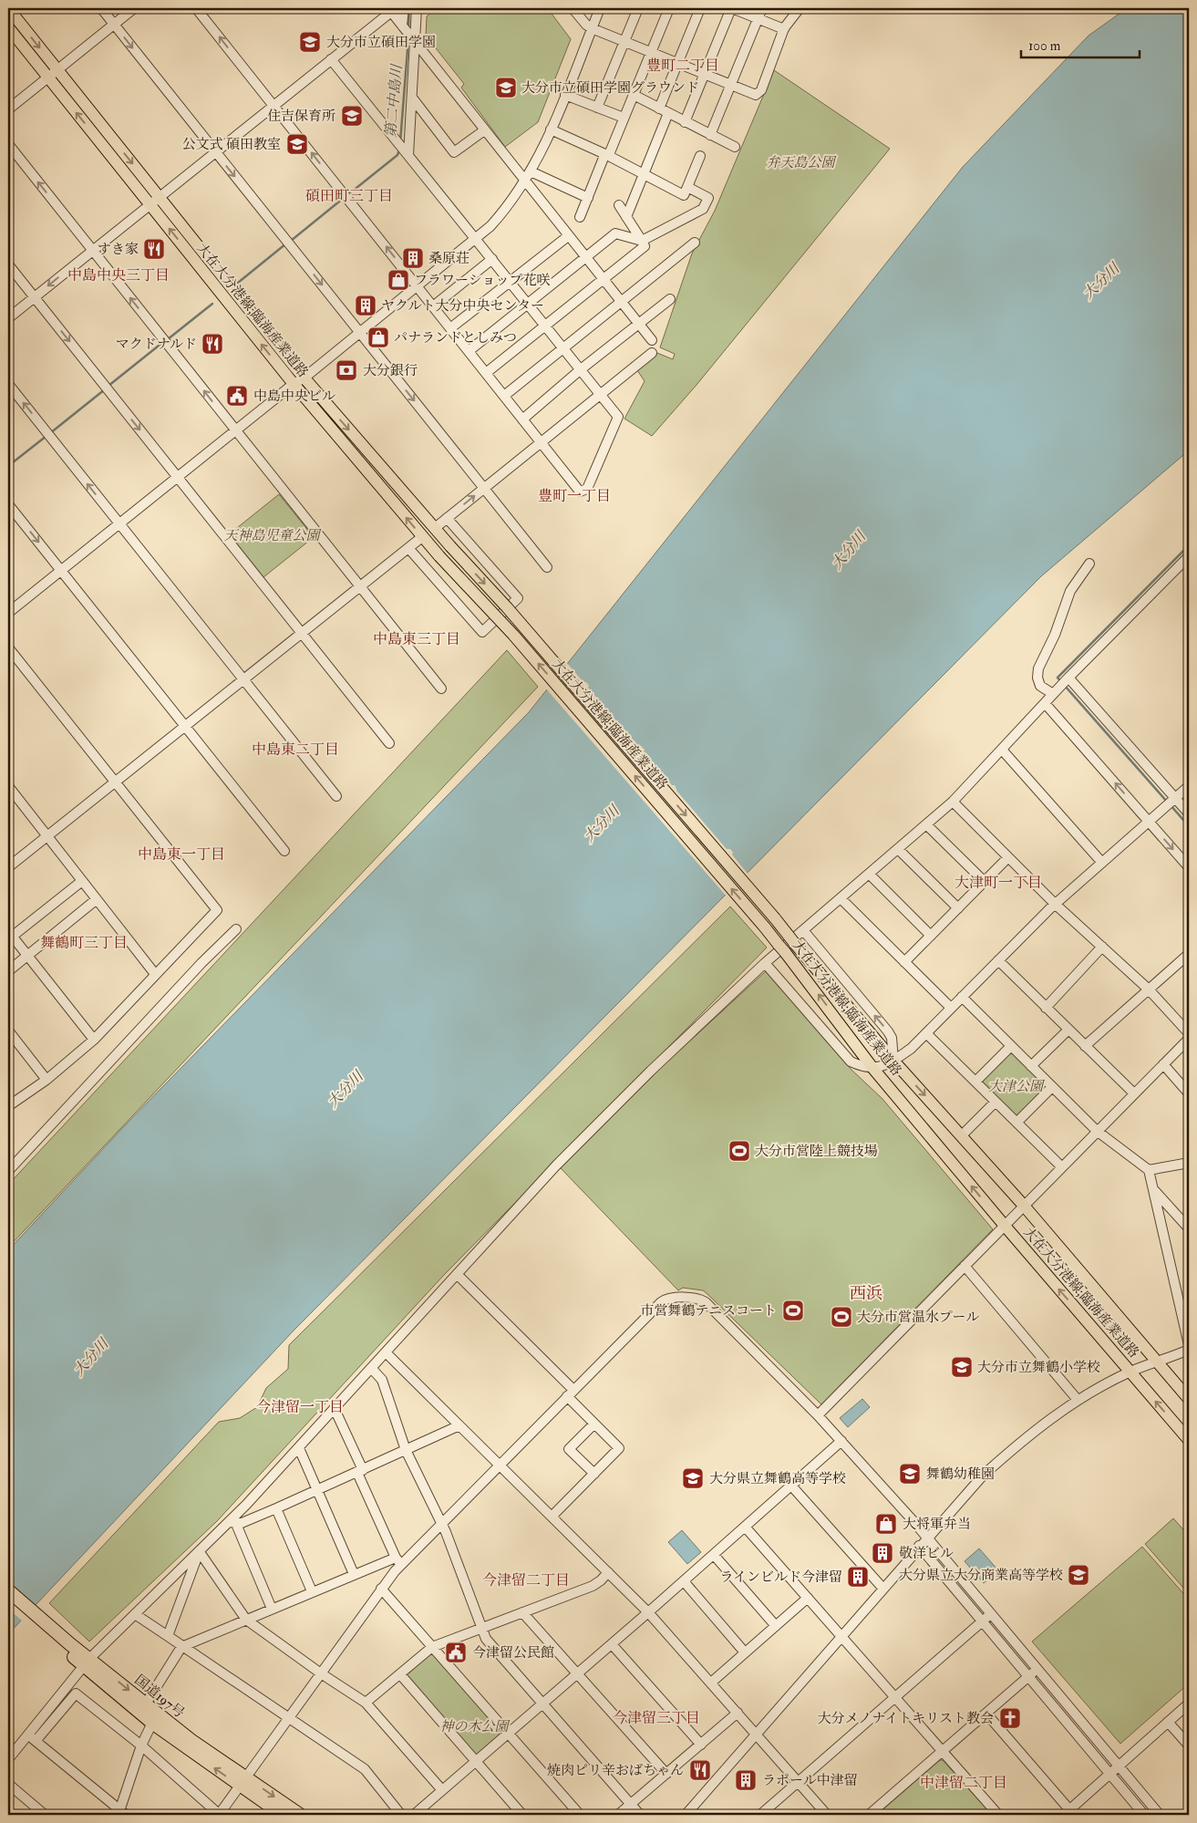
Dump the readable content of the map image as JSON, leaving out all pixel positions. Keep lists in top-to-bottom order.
{
  "streets": {
    "highway": ["国道197号"],
    "main road": ["大在大分港線;臨海産業道路"]
  },
  "districts": [
    "豊町二丁目",
    "碩田町三丁目",
    "中島中央三丁目",
    "豊町一丁目",
    "中島東三丁目",
    "中島東二丁目",
    "中島東一丁目",
    "大津町一丁目",
    "舞鶴町三丁目",
    "西浜",
    "今津留一丁目",
    "今津留二丁目",
    "今津留三丁目",
    "中津留二丁目"
  ],
  "water": ["第二中島川", "大分川"],
  "parks": [
    "弁天島公園",
    "天神島児童公園",
    "大津公園",
    "神の木公園"
  ],
  "places": {
    "school or university": [
      "大分市立碩田学園",
      "大分市立碩田学園グラウンド",
      "住吉保育所",
      "公文式 碩田教室",
      "大分市立舞鶴小学校",
      "舞鶴幼稚園",
      "大分県立舞鶴高等学校",
      "大分県立大分商業高等学校"
    ],
    "restaurant": ["すき家", "マクドナルド", "焼肉ピリ辛おばちゃん"],
    "building": [
      "桑原荘",
      "ヤクルト大分中央センター",
      "敬洋ビル",
      "ラインビルド今津留",
      "ラポール中津留"
    ],
    "shop": ["フラワーショップ花咲", "パナランドとしみつ", "大将軍弁当"],
    "bank": ["大分銀行"],
    "public building": ["中島中央ビル", "今津留公民館"],
    "sports": ["大分市営陸上競技場", "市営舞鶴テニスコート", "大分市営温水プール"],
    "church": ["大分メノナイトキリスト教会"]
  },
  "scale_bar": "100 m"
}
